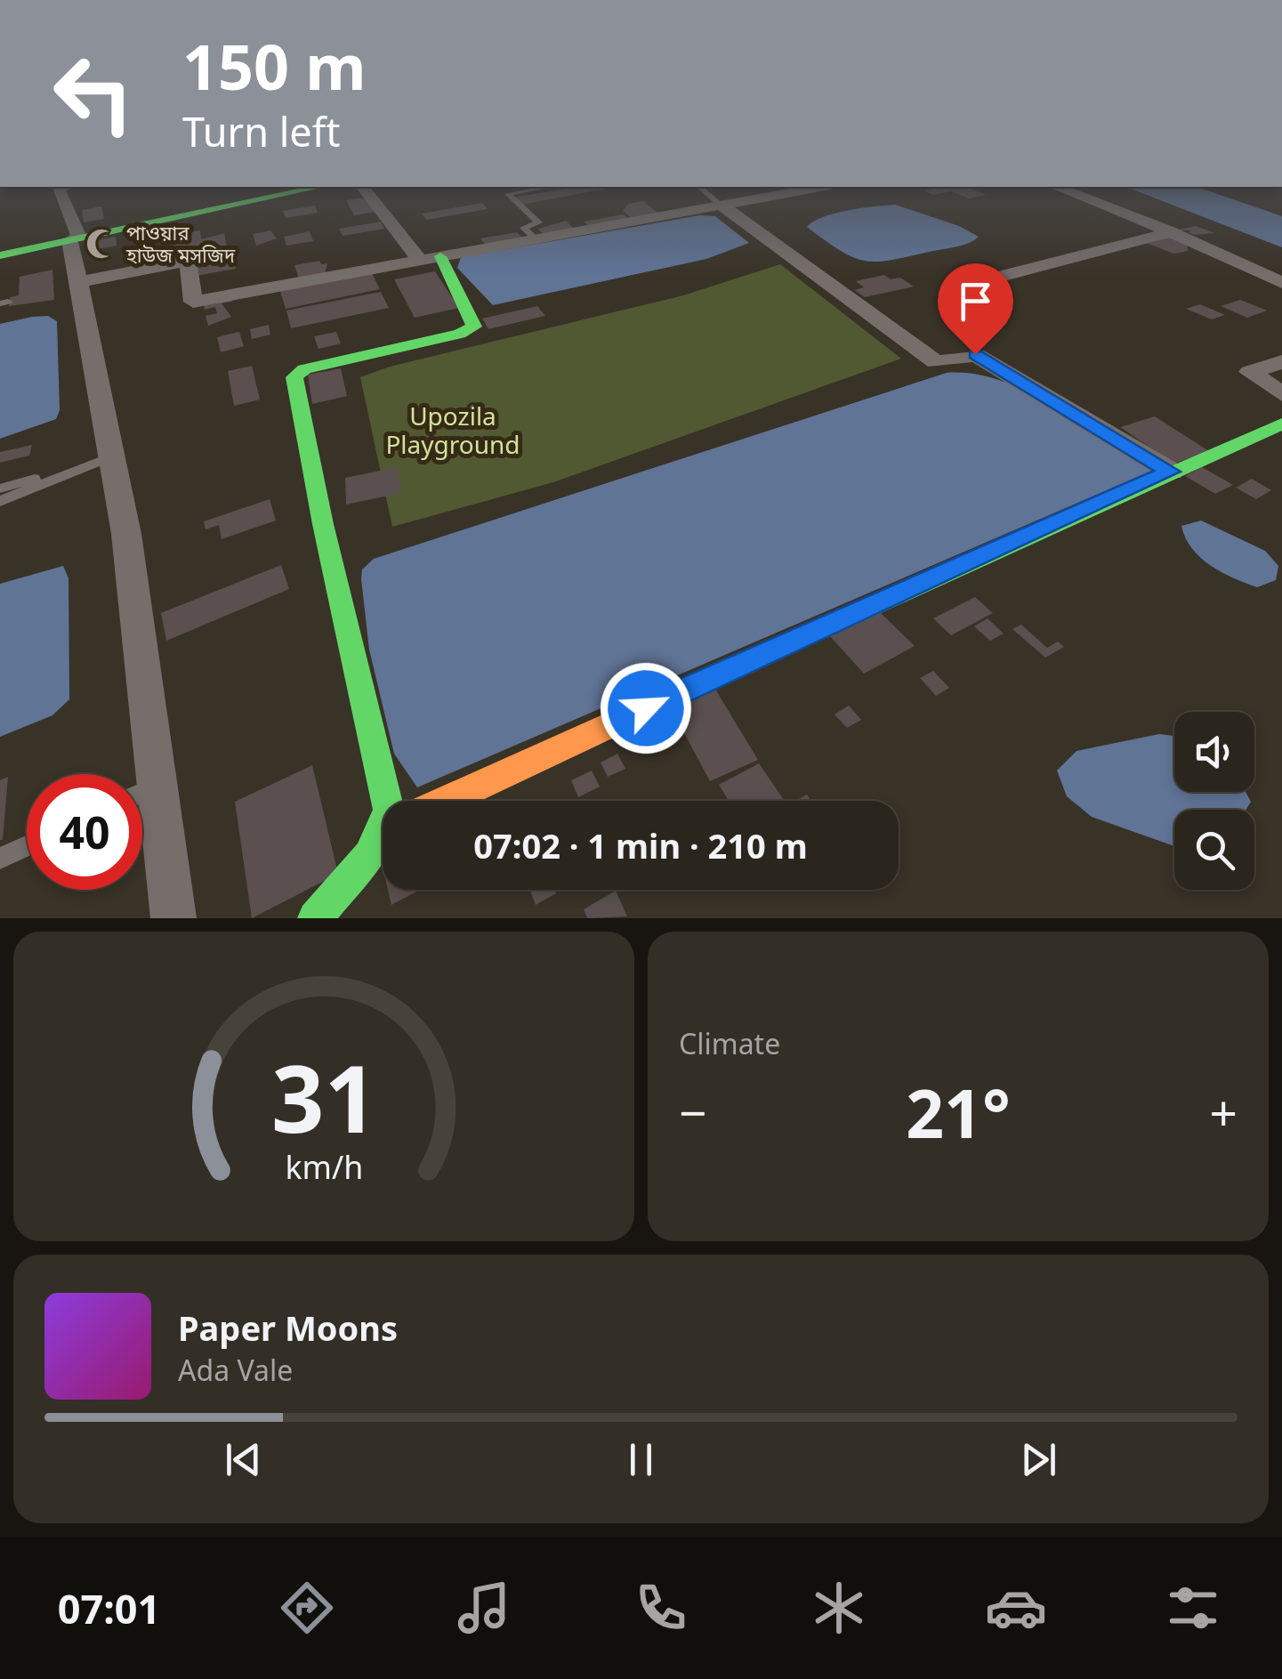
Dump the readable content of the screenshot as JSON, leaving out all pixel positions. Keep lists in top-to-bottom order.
{
  "parks": ["Upozila Playground"],
  "places": {
    "mosque": ["পাওয়ার হাউজ মসজিদ"]
  },
  "page": {
    "turn": ["150 m", "Turn left"],
    "limit": "40",
    "trip": "07:02 · 1 min · 210 m",
    "tile": "Climate",
    "heat": ["−", "21°", "+"],
    "song": ["Paper Moons", "Ada Vale"],
    "tabs": "07:01",
    "gauge": ["31", "km/h"]
  }
}
